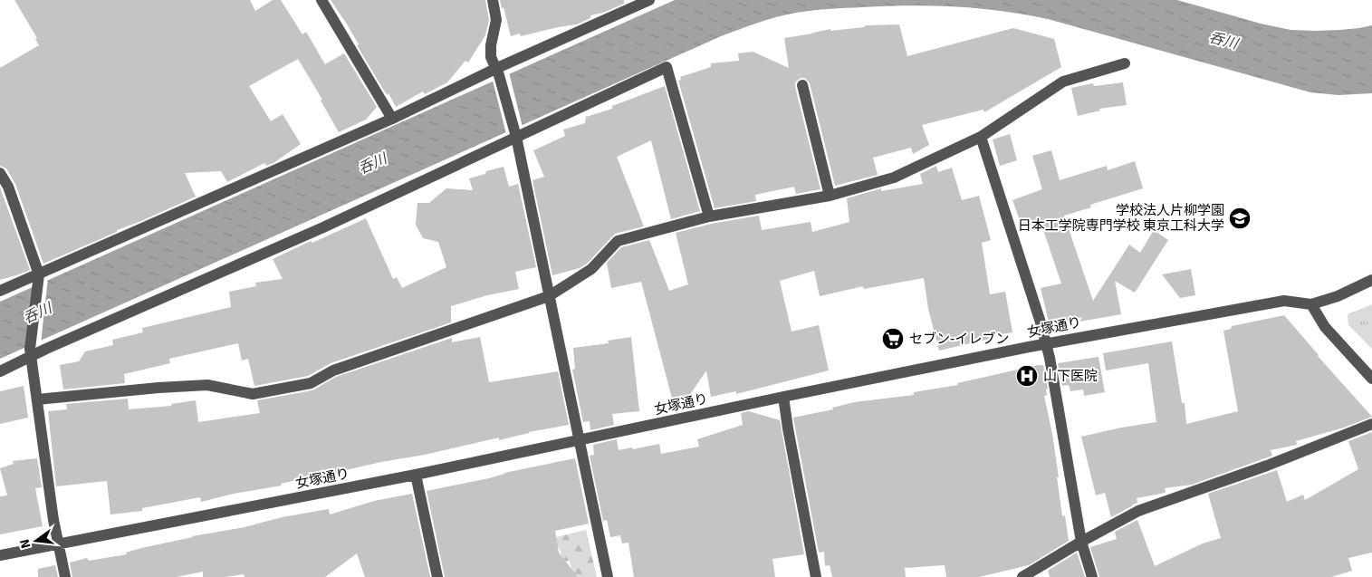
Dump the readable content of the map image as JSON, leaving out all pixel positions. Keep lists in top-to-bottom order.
{
  "streets": {
    "street": ["女塚通り"]
  },
  "water": ["呑川"],
  "places": {
    "school or university": ["学校法人片柳学園 日本工学院専門学校 東京工科大学"],
    "supermarket": ["セブン-イレブン"],
    "hospital": ["山下医院"]
  },
  "north": "left"
}
